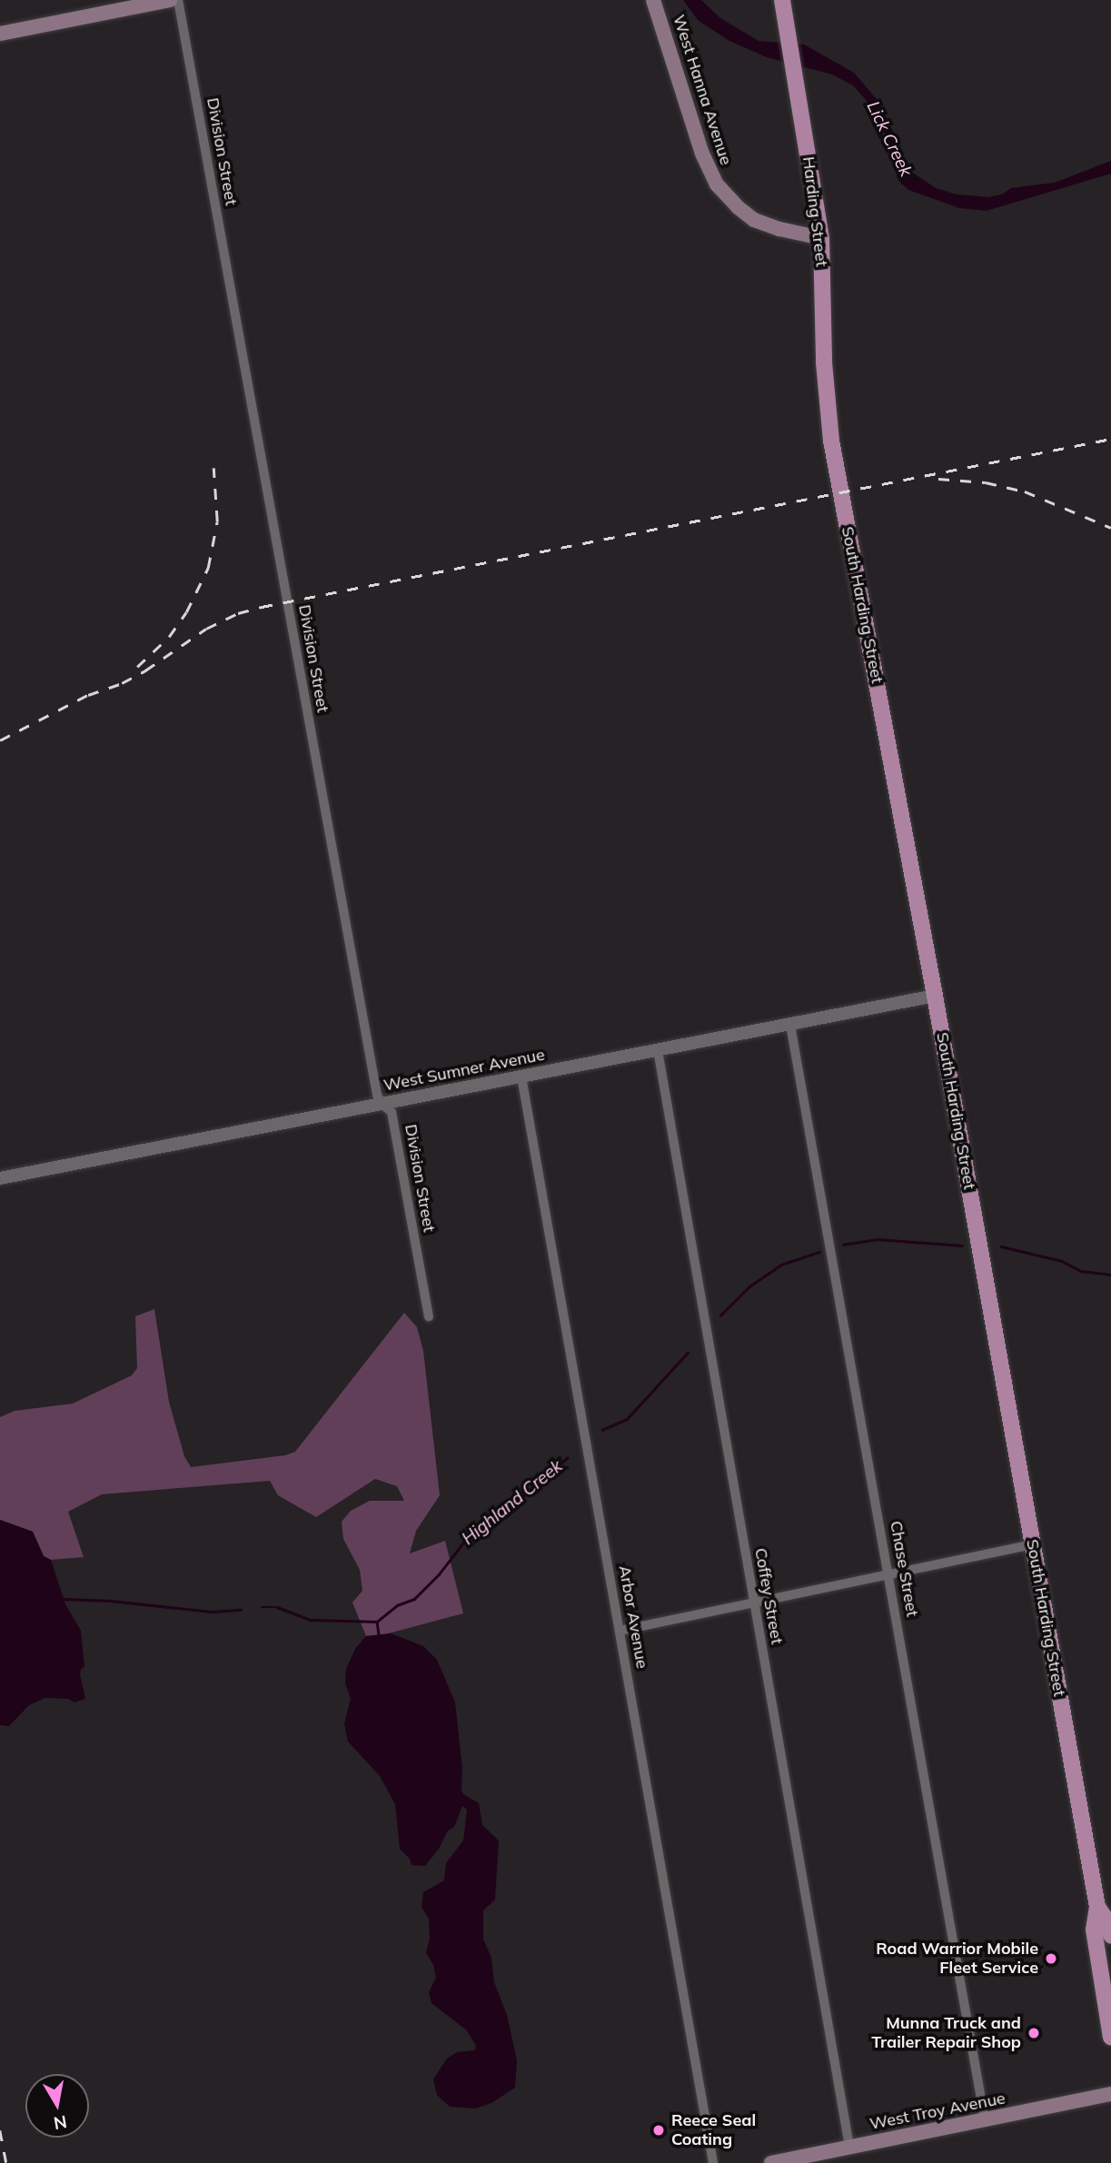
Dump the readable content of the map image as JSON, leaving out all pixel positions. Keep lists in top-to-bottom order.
{
  "streets": {
    "main road": [
      "West Hanna Avenue",
      "Harding Street",
      "South Harding Street",
      "West Troy Avenue"
    ],
    "street": [
      "Division Street",
      "West Sumner Avenue",
      "Chase Street",
      "Coffey Street",
      "Arbor Avenue"
    ]
  },
  "crossings": [
    ["West Hanna Avenue", "Harding Street"],
    ["Division Street", "West Sumner Avenue"],
    ["Harding Street", "South Harding Street"],
    ["South Harding Street", "West Sumner Avenue"],
    ["West Sumner Avenue", "Chase Street"],
    ["West Sumner Avenue", "Coffey Street"],
    ["West Sumner Avenue", "Arbor Avenue"],
    ["Chase Street", "West Troy Avenue"],
    ["Coffey Street", "West Troy Avenue"]
  ],
  "water": ["Lick Creek", "Highland Creek"],
  "places": ["Road Warrior Mobile Fleet Service", "Munna Truck and Trailer Repair Shop", "Reece Seal Coating"],
  "north": "bottom"
}
